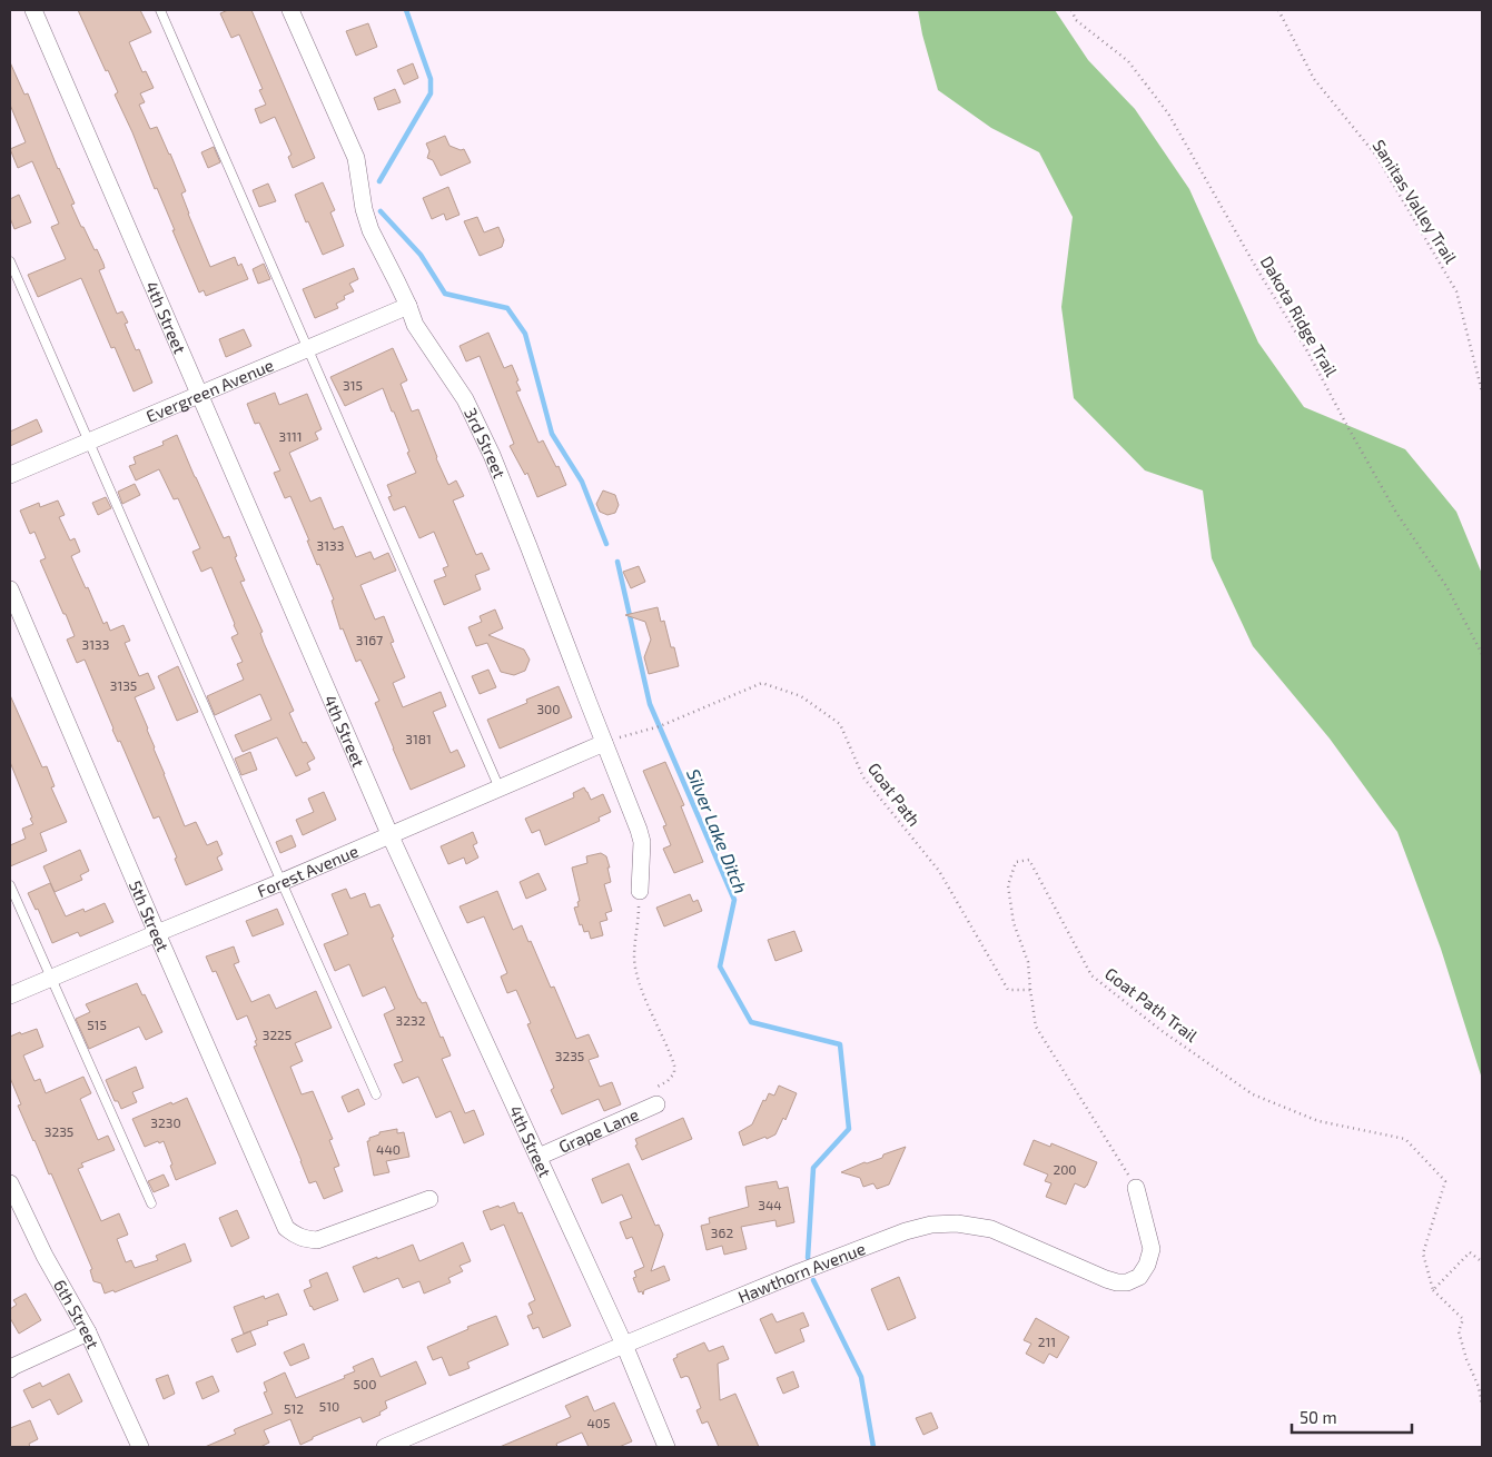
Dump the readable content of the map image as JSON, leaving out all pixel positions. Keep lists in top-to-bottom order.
{
  "streets": {
    "street": [
      "4th Street",
      "Evergreen Avenue",
      "3rd Street",
      "Forest Avenue",
      "5th Street",
      "Grape Lane",
      "Hawthorn Avenue",
      "6th Street"
    ],
    "path": [
      "Sanitas Valley Trail",
      "Dakota Ridge Trail",
      "Goat Path",
      "Goat Path Trail"
    ]
  },
  "crossings": [
    ["4th Street", "Evergreen Avenue"],
    ["4th Street", "Forest Avenue"],
    ["4th Street", "Grape Lane"],
    ["4th Street", "Hawthorn Avenue"],
    ["Evergreen Avenue", "3rd Street"],
    ["3rd Street", "Goat Path"],
    ["3rd Street", "Forest Avenue"],
    ["Goat Path", "Forest Avenue"],
    ["Goat Path", "Goat Path Trail"],
    ["Forest Avenue", "5th Street"],
    ["Goat Path Trail", "Hawthorn Avenue"]
  ],
  "water": ["Silver Lake Ditch"],
  "house_numbers": [
    "315",
    "3111",
    "3133",
    "3167",
    "3133",
    "3135",
    "300",
    "3181",
    "3232",
    "515",
    "3225",
    "3235",
    "3230",
    "3235",
    "440",
    "200",
    "344",
    "362",
    "211",
    "500",
    "510",
    "512",
    "405"
  ],
  "scale_bar": "50 m"
}
